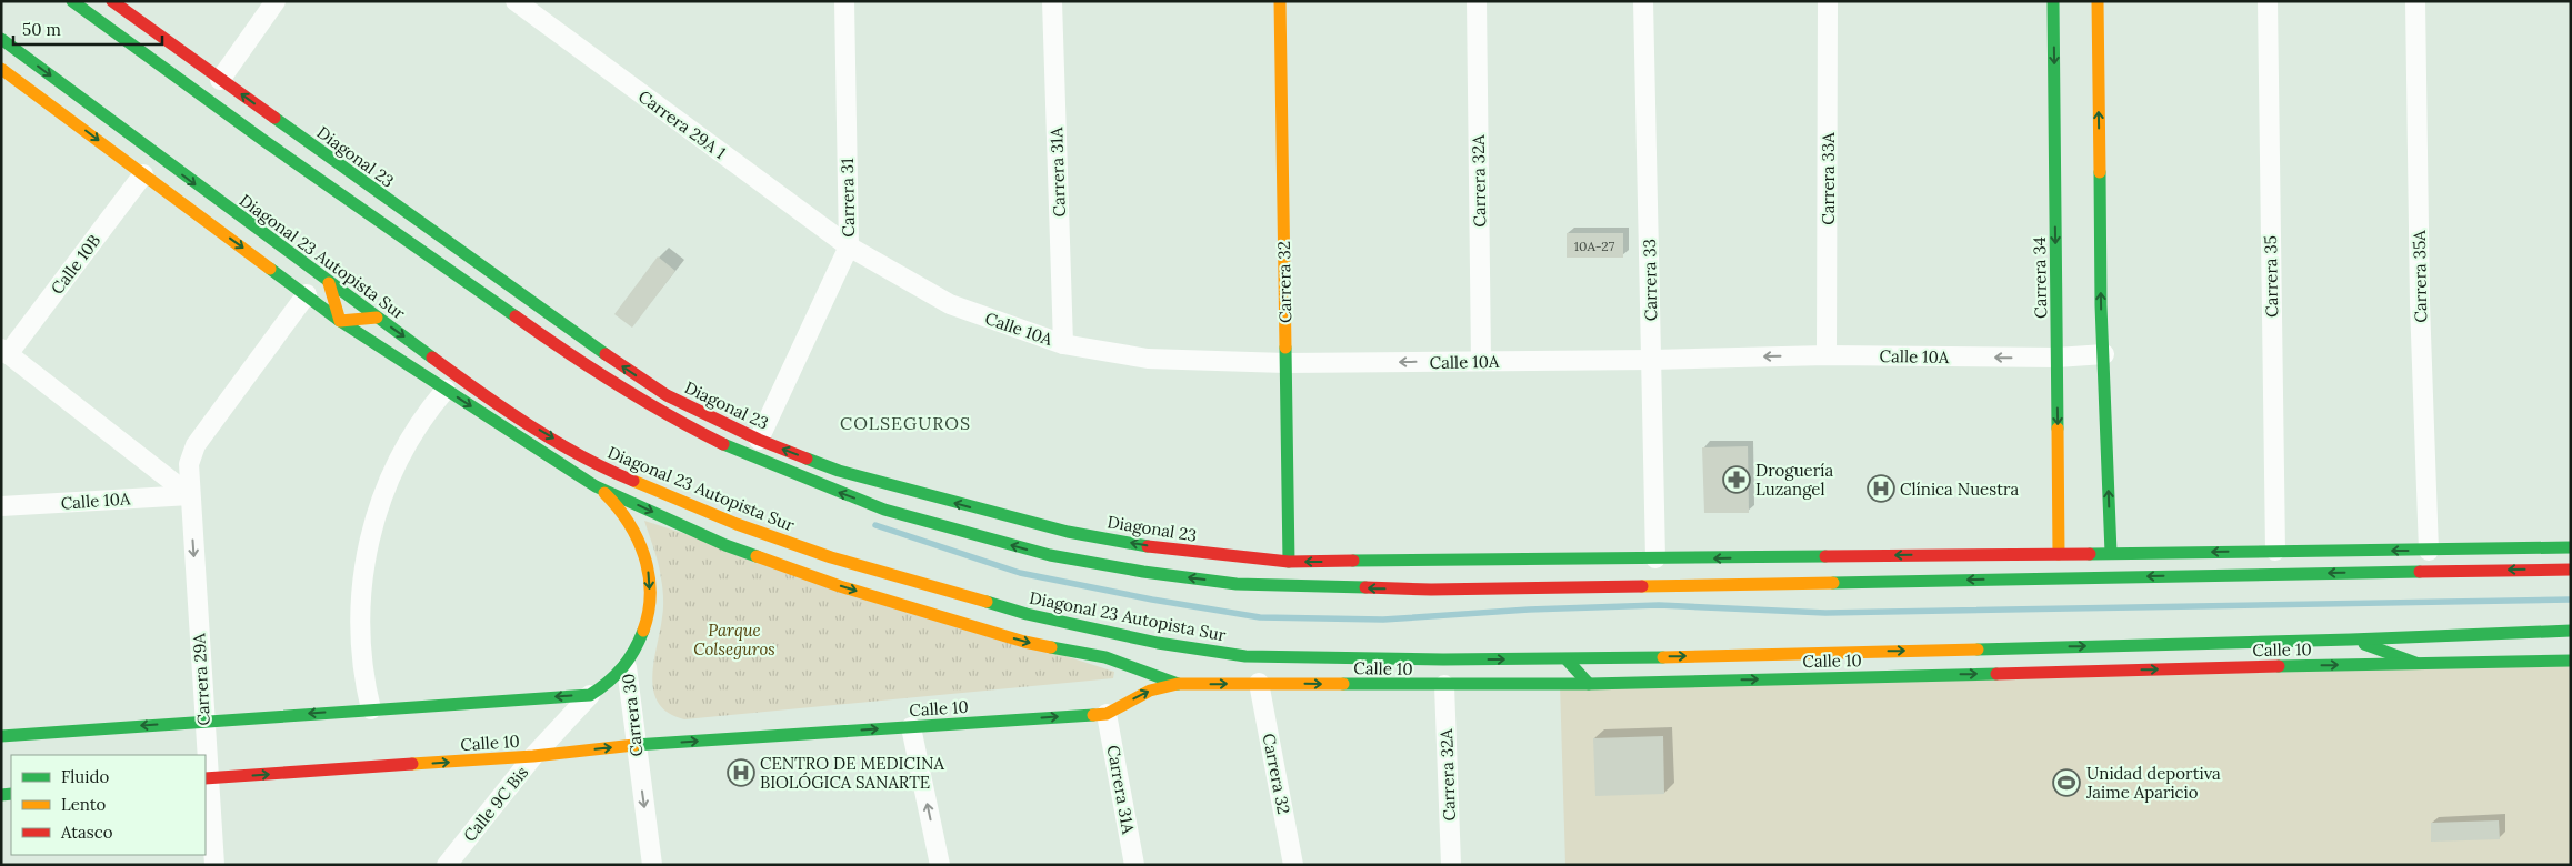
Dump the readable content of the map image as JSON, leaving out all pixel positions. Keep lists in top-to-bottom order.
{
  "streets": {
    "street": [
      "Carrera 29A 1",
      "Diagonal 23",
      "Carrera 31A",
      "Carrera 33A",
      "Carrera 32A",
      "Carrera 31",
      "Diagonal 23 Autopista Sur",
      "Calle 10B",
      "Carrera 35",
      "Carrera 35A",
      "Carrera 34",
      "Carrera 33",
      "Carrera 32",
      "Calle 10A",
      "Calle 10",
      "Carrera 29A",
      "Carrera 30",
      "Calle 9C Bis"
    ]
  },
  "crossings": [
    ["Carrera 29A 1", "Carrera 31"],
    ["Carrera 29A 1", "Calle 10A"],
    ["Diagonal 23", "Carrera 31"],
    ["Diagonal 23", "Carrera 33"],
    ["Diagonal 23", "Carrera 32"],
    ["Carrera 31A", "Calle 10A"],
    ["Carrera 31A", "Calle 10"],
    ["Carrera 33A", "Calle 10A"],
    ["Carrera 32A", "Calle 10A"],
    ["Carrera 32A", "Calle 10"],
    ["Carrera 31", "Calle 10A"],
    ["Diagonal 23 Autopista Sur", "Calle 10"],
    ["Carrera 34", "Calle 10A"],
    ["Carrera 33", "Calle 10A"],
    ["Carrera 32", "Calle 10A"],
    ["Carrera 32", "Calle 10"],
    ["Calle 10A", "Carrera 29A"],
    ["Calle 10", "Carrera 29A"],
    ["Calle 10", "Carrera 30"],
    ["Calle 10", "Calle 9C Bis"]
  ],
  "one_way": ["Calle 10A", "Carrera 30"],
  "districts": ["COLSEGUROS"],
  "parks": ["Parque Colseguros"],
  "places": {
    "pharmacy": ["Droguería Luzangel"],
    "hospital": ["Clínica Nuestra", "CENTRO DE MEDICINA BIOLÓGICA SANARTE"],
    "sports": ["Unidad deportiva Jaime Aparicio"]
  },
  "house_numbers": ["10A-27"],
  "legend": ["Fluido", "Lento", "Atasco"],
  "scale_bar": "50 m"
}
